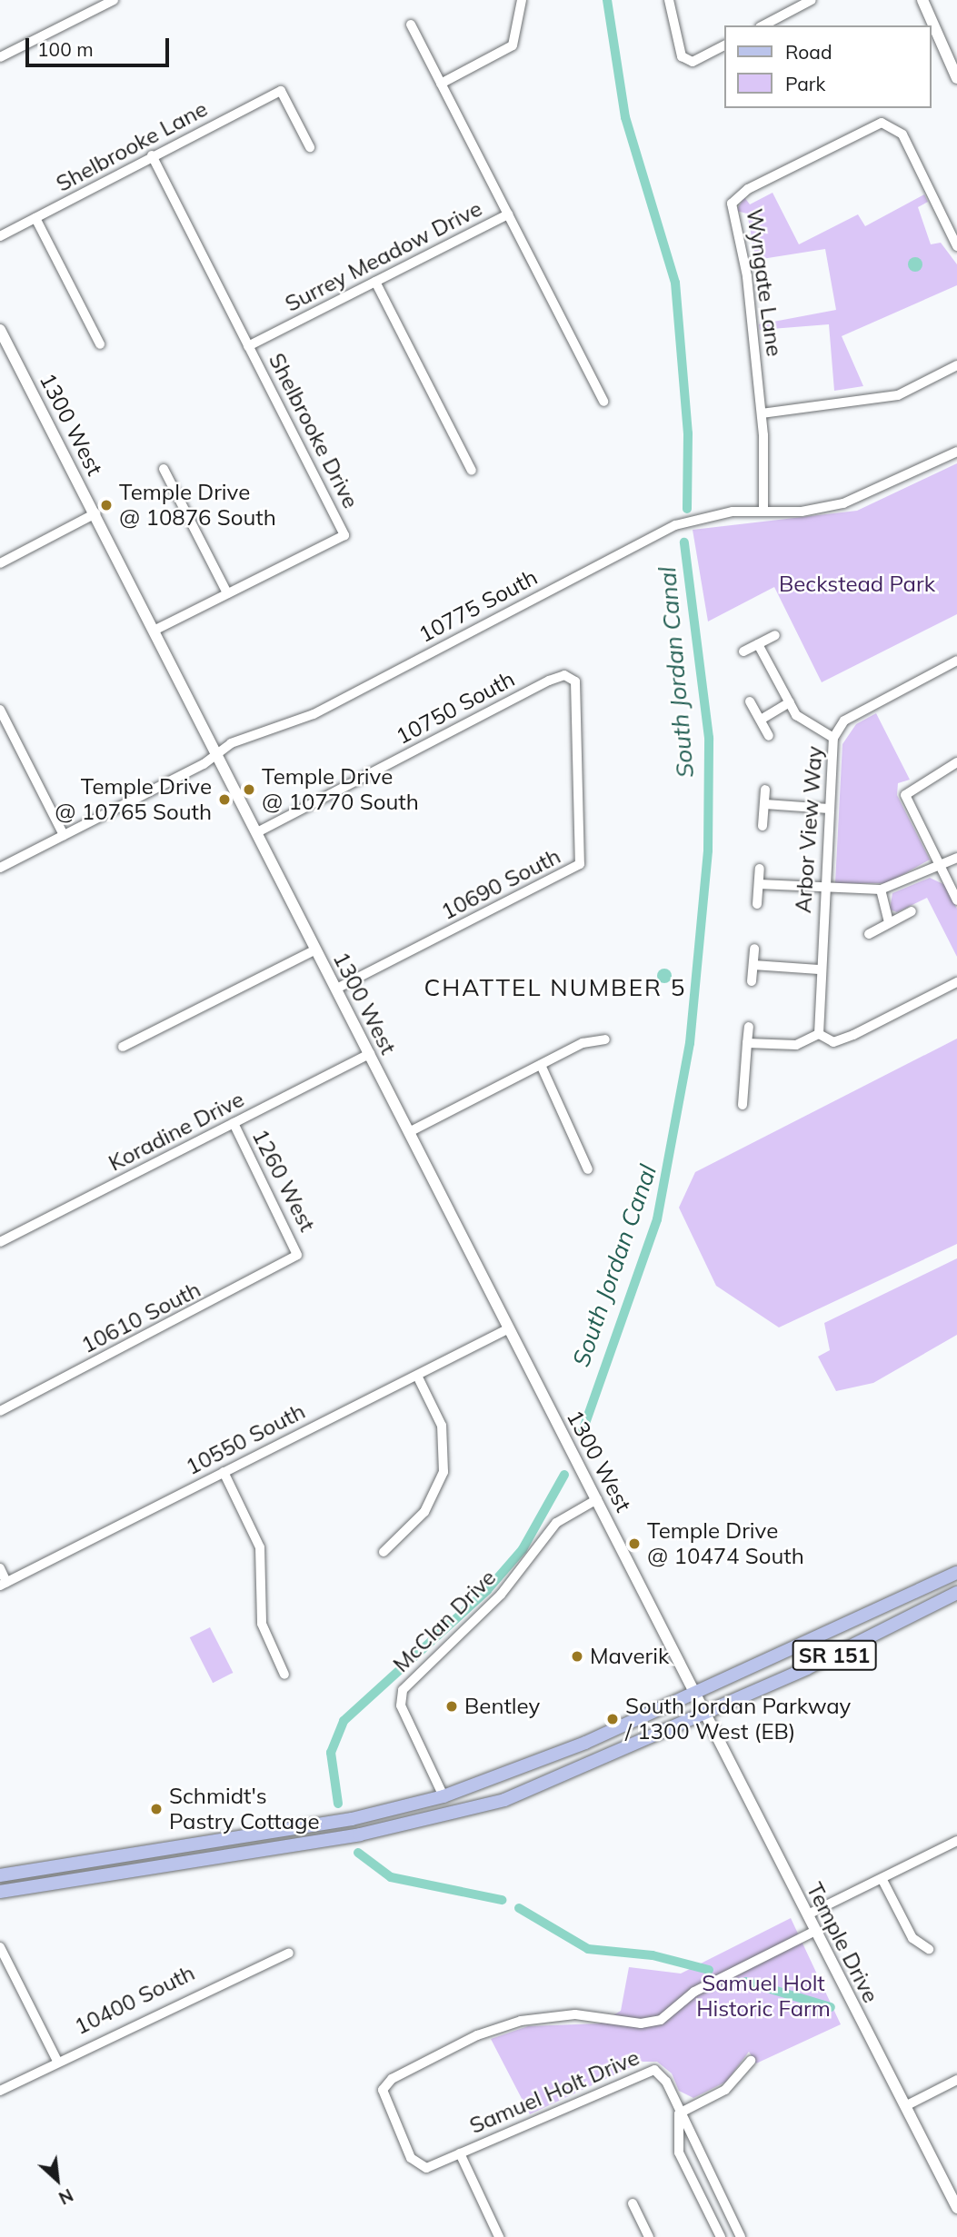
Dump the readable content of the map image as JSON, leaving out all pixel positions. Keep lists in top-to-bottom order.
{
  "streets": {
    "main road": ["SR 151"],
    "street": [
      "Shelbrooke Lane",
      "Surrey Meadow Drive",
      "Wyngate Lane",
      "1300 West",
      "Shelbrooke Drive",
      "10775 South",
      "10750 South",
      "Arbor View Way",
      "10690 South",
      "Koradine Drive",
      "1260 West",
      "10610 South",
      "10550 South",
      "McClan Drive",
      "Temple Drive",
      "10400 South",
      "Samuel Holt Drive"
    ]
  },
  "crossings": [
    ["Shelbrooke Lane", "Shelbrooke Drive"],
    ["Surrey Meadow Drive", "Shelbrooke Drive"],
    ["Wyngate Lane", "10775 South"],
    ["1300 West", "Shelbrooke Drive"],
    ["1300 West", "10775 South"],
    ["1300 West", "10750 South"],
    ["1300 West", "10690 South"],
    ["1300 West", "Koradine Drive"],
    ["1300 West", "10550 South"],
    ["1300 West", "McClan Drive"],
    ["1300 West", "SR 151"],
    ["1300 West", "Temple Drive"],
    ["10750 South", "10690 South"],
    ["Koradine Drive", "1260 West"],
    ["1260 West", "10610 South"],
    ["McClan Drive", "SR 151"],
    ["SR 151", "Temple Drive"],
    ["Temple Drive", "Samuel Holt Drive"]
  ],
  "districts": ["CHATTEL NUMBER 5"],
  "water": ["South Jordan Canal"],
  "parks": ["Beckstead Park", "Samuel Holt Historic Farm"],
  "places": [
    "Temple Drive @ 10876 South",
    "Temple Drive @ 10770 South",
    "Temple Drive @ 10765 South",
    "Temple Drive @ 10474 South",
    "Maverik",
    "Bentley",
    "South Jordan Parkway / 1300 West (EB)",
    "Schmidt's Pastry Cottage"
  ],
  "legend": ["Road", "Park"],
  "scale_bar": "100 m",
  "north": "bottom right"
}
